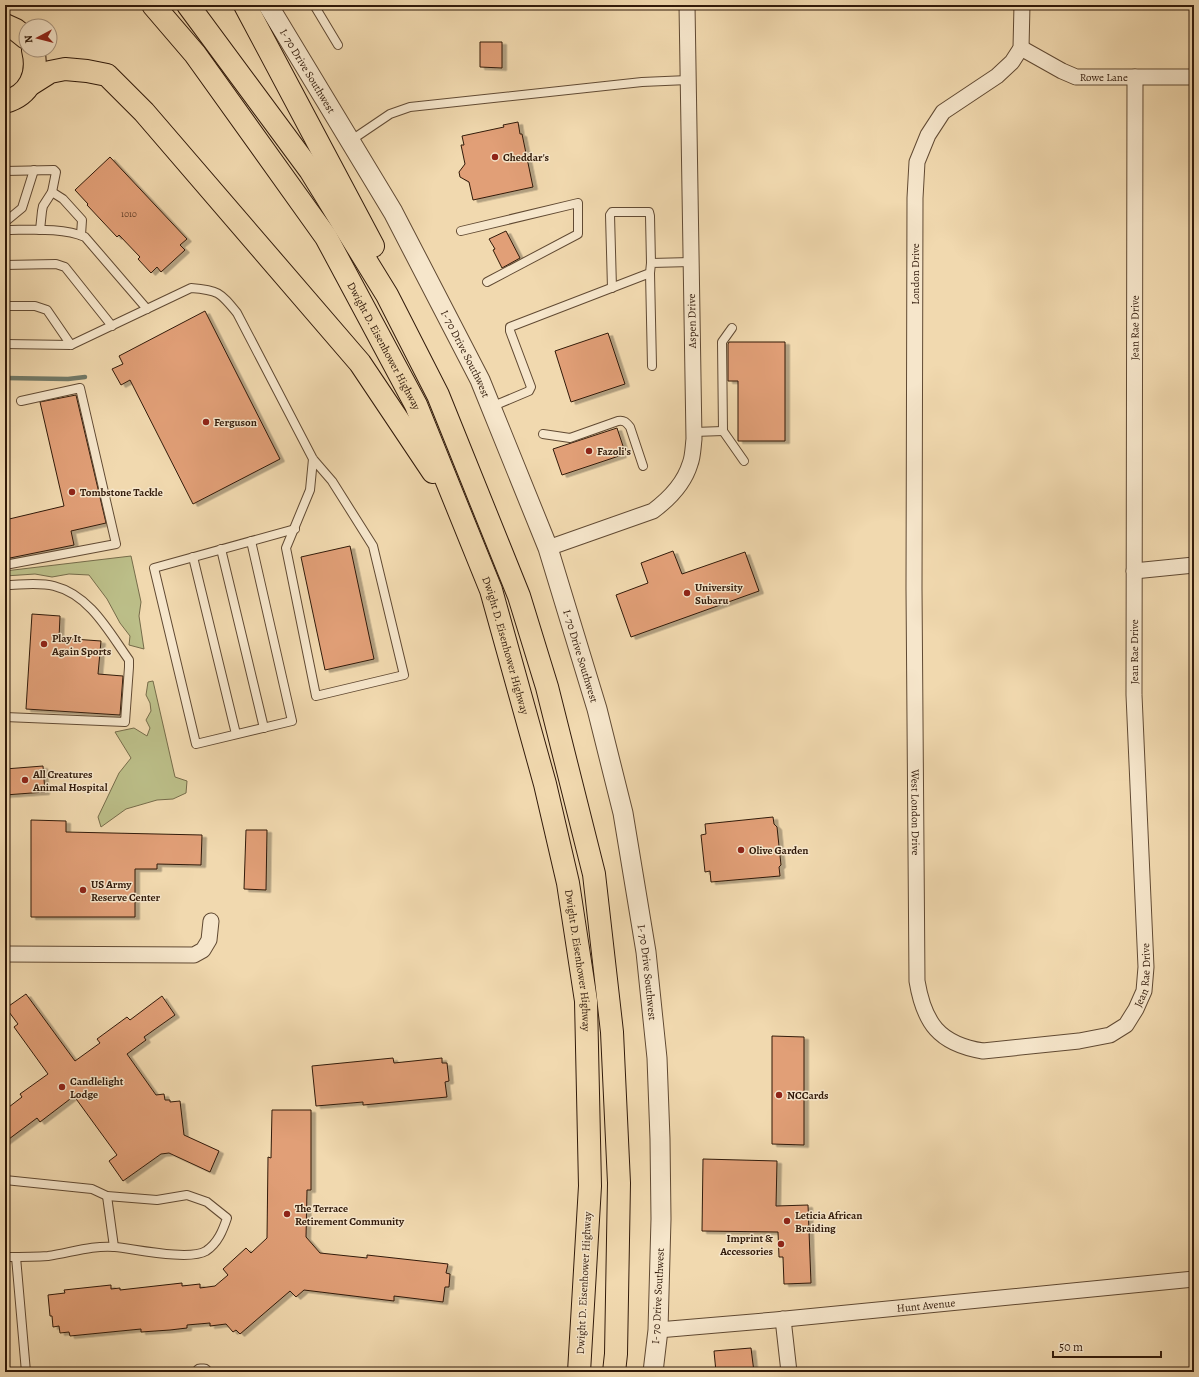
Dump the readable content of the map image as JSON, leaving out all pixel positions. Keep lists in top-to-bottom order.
{
  "streets": {
    "main road": ["Dwight D. Eisenhower Highway"],
    "street": [
      "I- 70 Drive Southwest",
      "Rowe Lane",
      "London Drive",
      "Aspen Drive",
      "Jean Rae Drive",
      "West London Drive",
      "Hunt Avenue"
    ]
  },
  "crossings": [
    ["I- 70 Drive Southwest", "Aspen Drive"],
    ["I- 70 Drive Southwest", "Hunt Avenue"],
    ["Rowe Lane", "London Drive"],
    ["Rowe Lane", "Jean Rae Drive"],
    ["London Drive", "West London Drive"],
    ["Jean Rae Drive", "West London Drive"]
  ],
  "places": [
    "Cheddar's",
    "Ferguson",
    "Fazoli's",
    "Tombstone Tackle",
    "University Subaru",
    "Play It Again Sports",
    "All Creatures Animal Hospital",
    "Olive Garden",
    "US Army Reserve Center",
    "Candlelight Lodge",
    "NCCards",
    "The Terrace Retirement Community",
    "Leticia African Braiding",
    "Imprint & Accessories"
  ],
  "house_numbers": ["1010"],
  "scale_bar": "50 m",
  "north": "left"
}
